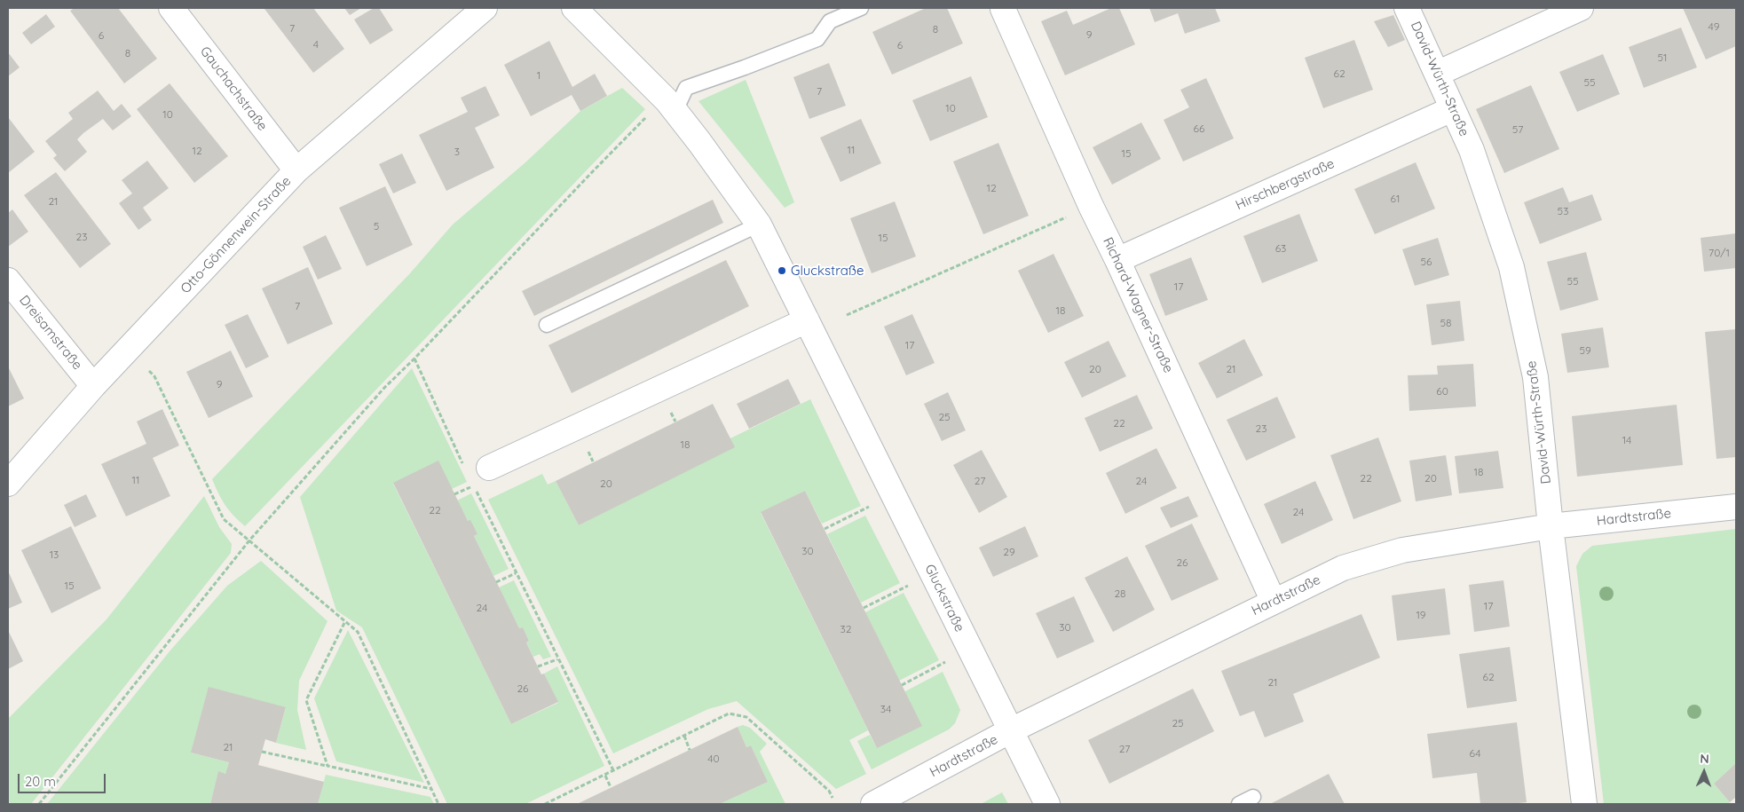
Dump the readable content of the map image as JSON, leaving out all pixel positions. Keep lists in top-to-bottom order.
{
  "streets": {
    "street": [
      "David-Würth-Straße",
      "Gauchachstraße",
      "Hirschbergstraße",
      "Otto-Gönnenwein-Straße",
      "Richard-Wagner-Straße",
      "Dreisamstraße",
      "Hardtstraße",
      "Gluckstraße"
    ]
  },
  "crossings": [
    ["David-Würth-Straße", "Hirschbergstraße"],
    ["David-Würth-Straße", "Hardtstraße"],
    ["Gauchachstraße", "Otto-Gönnenwein-Straße"],
    ["Hirschbergstraße", "Richard-Wagner-Straße"],
    ["Otto-Gönnenwein-Straße", "Dreisamstraße"],
    ["Richard-Wagner-Straße", "Hardtstraße"],
    ["Hardtstraße", "Gluckstraße"]
  ],
  "places": ["Gluckstraße"],
  "house_numbers": [
    "49",
    "7",
    "8",
    "9",
    "6",
    "4",
    "6",
    "8",
    "51",
    "62",
    "1",
    "55",
    "7",
    "10",
    "10",
    "66",
    "57",
    "11",
    "12",
    "3",
    "15",
    "12",
    "61",
    "21",
    "53",
    "5",
    "23",
    "15",
    "63",
    "70/1",
    "56",
    "55",
    "17",
    "7",
    "18",
    "58",
    "17",
    "59",
    "20",
    "21",
    "9",
    "60",
    "25",
    "22",
    "23",
    "14",
    "18",
    "18",
    "22",
    "20",
    "11",
    "27",
    "24",
    "20",
    "22",
    "24",
    "30",
    "29",
    "13",
    "26",
    "15",
    "28",
    "17",
    "24",
    "19",
    "30",
    "32",
    "62",
    "21",
    "26",
    "34",
    "25",
    "21",
    "27",
    "64",
    "40"
  ],
  "scale_bar": "20 m",
  "north": "top"
}
